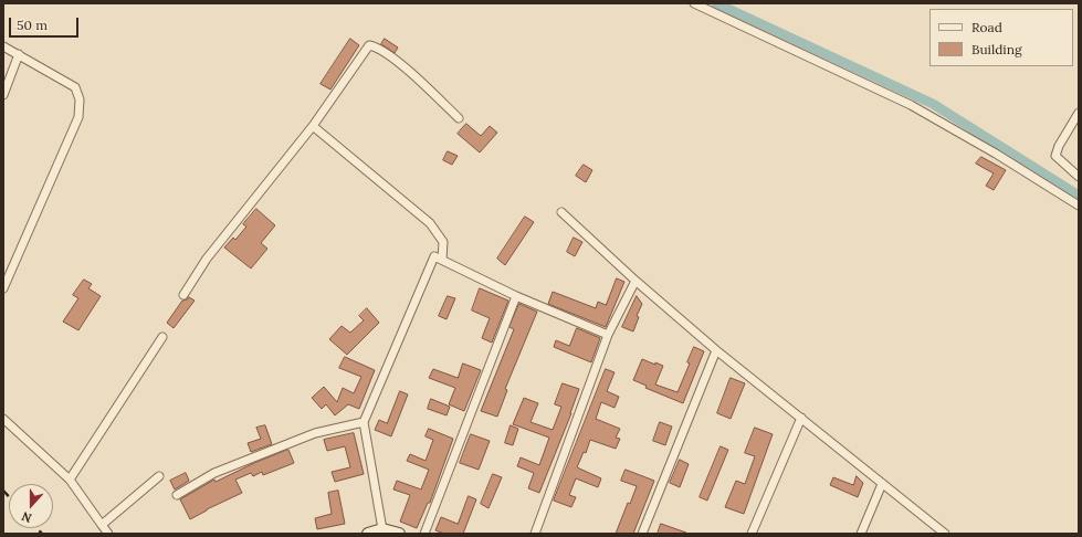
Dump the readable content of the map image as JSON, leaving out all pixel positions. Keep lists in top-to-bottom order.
{
  "legend": ["Road", "Building"],
  "scale_bar": "50 m",
  "north": "bottom"
}
